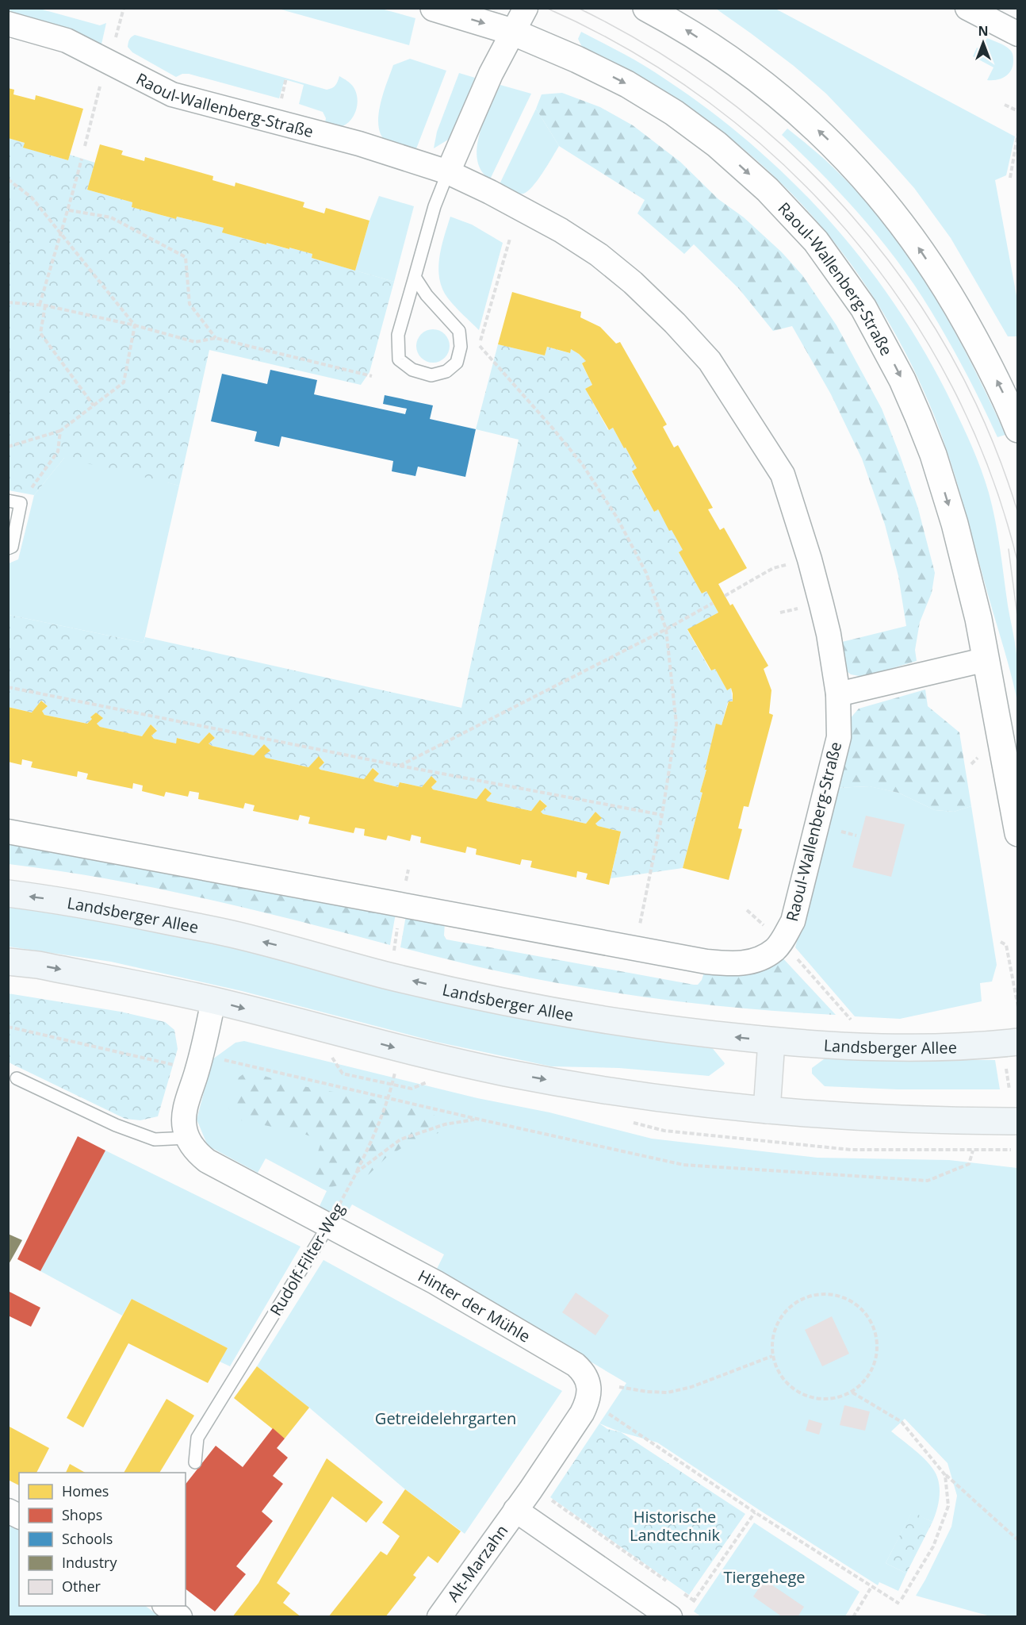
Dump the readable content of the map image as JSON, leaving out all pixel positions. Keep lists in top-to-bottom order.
{
  "streets": {
    "main road": ["Raoul-Wallenberg-Straße", "Landsberger Allee"],
    "street": ["Hinter der Mühle", "Alt-Marzahn"],
    "lane": ["Rudolf-Filter-Weg"]
  },
  "crossings": [
    ["Rudolf-Filter-Weg", "Hinter der Mühle"],
    ["Hinter der Mühle", "Alt-Marzahn"]
  ],
  "parks": ["Getreidelehrgarten", "Historische Landtechnik", "Tiergehege"],
  "legend": [
    "Homes",
    "Shops",
    "Schools",
    "Industry",
    "Other"
  ],
  "north": "top"
}
